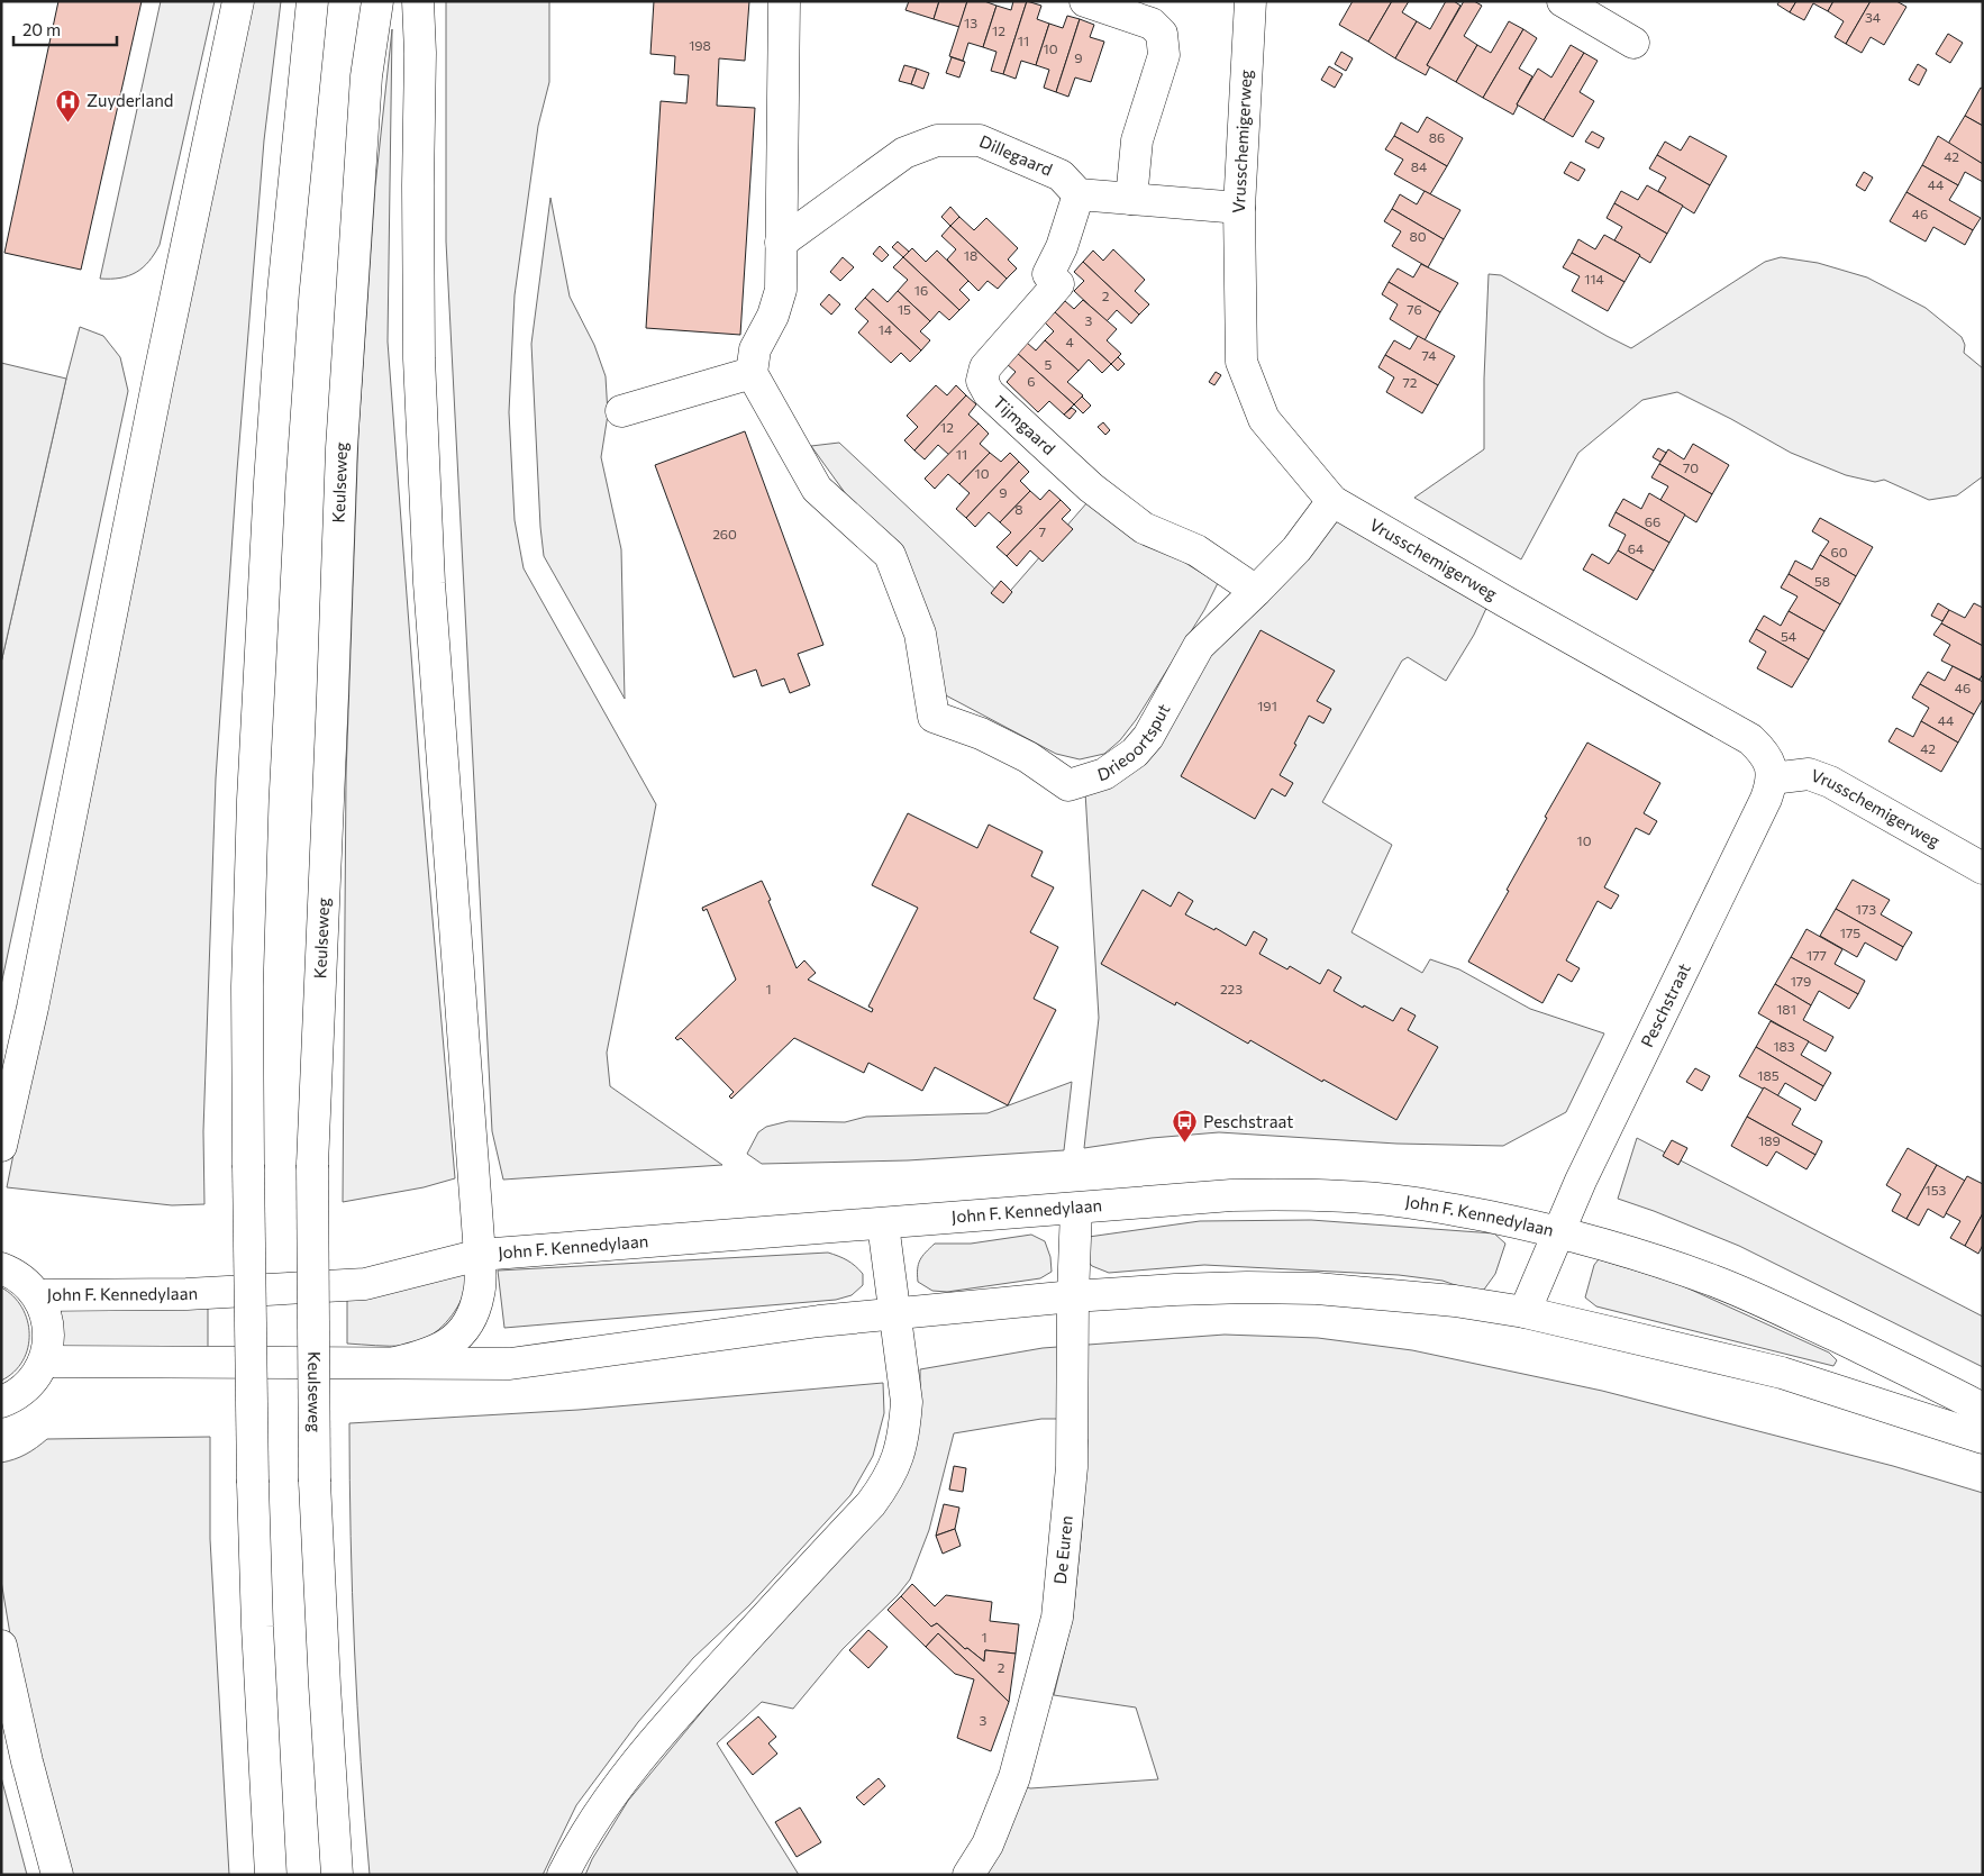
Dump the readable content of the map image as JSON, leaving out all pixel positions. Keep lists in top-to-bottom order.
{
  "streets": {
    "main road": [
      "Vrusschemigerweg",
      "Dillegaard",
      "Tijmgaard",
      "Keulseweg",
      "Drieoortsput",
      "Peschstraat",
      "John F. Kennedylaan",
      "De Euren"
    ]
  },
  "crossings": [
    ["Vrusschemigerweg", "Drieoortsput"],
    ["Vrusschemigerweg", "Peschstraat"],
    ["Dillegaard", "Tijmgaard"],
    ["Tijmgaard", "Drieoortsput"],
    ["Peschstraat", "John F. Kennedylaan"],
    ["John F. Kennedylaan", "De Euren"]
  ],
  "places": {
    "hospital": ["Zuyderland"],
    "bus stop": ["Peschstraat"]
  },
  "house_numbers": [
    "34",
    "13",
    "12",
    "11",
    "198",
    "10",
    "9",
    "86",
    "42",
    "84",
    "44",
    "46",
    "80",
    "18",
    "114",
    "16",
    "2",
    "15",
    "76",
    "3",
    "14",
    "4",
    "74",
    "5",
    "6",
    "72",
    "12",
    "11",
    "70",
    "10",
    "9",
    "8",
    "66",
    "7",
    "260",
    "64",
    "60",
    "58",
    "54",
    "46",
    "191",
    "44",
    "42",
    "10",
    "173",
    "175",
    "177",
    "179",
    "1",
    "223",
    "181",
    "183",
    "185",
    "189",
    "153",
    "1",
    "2",
    "3"
  ],
  "scale_bar": "20 m"
}
